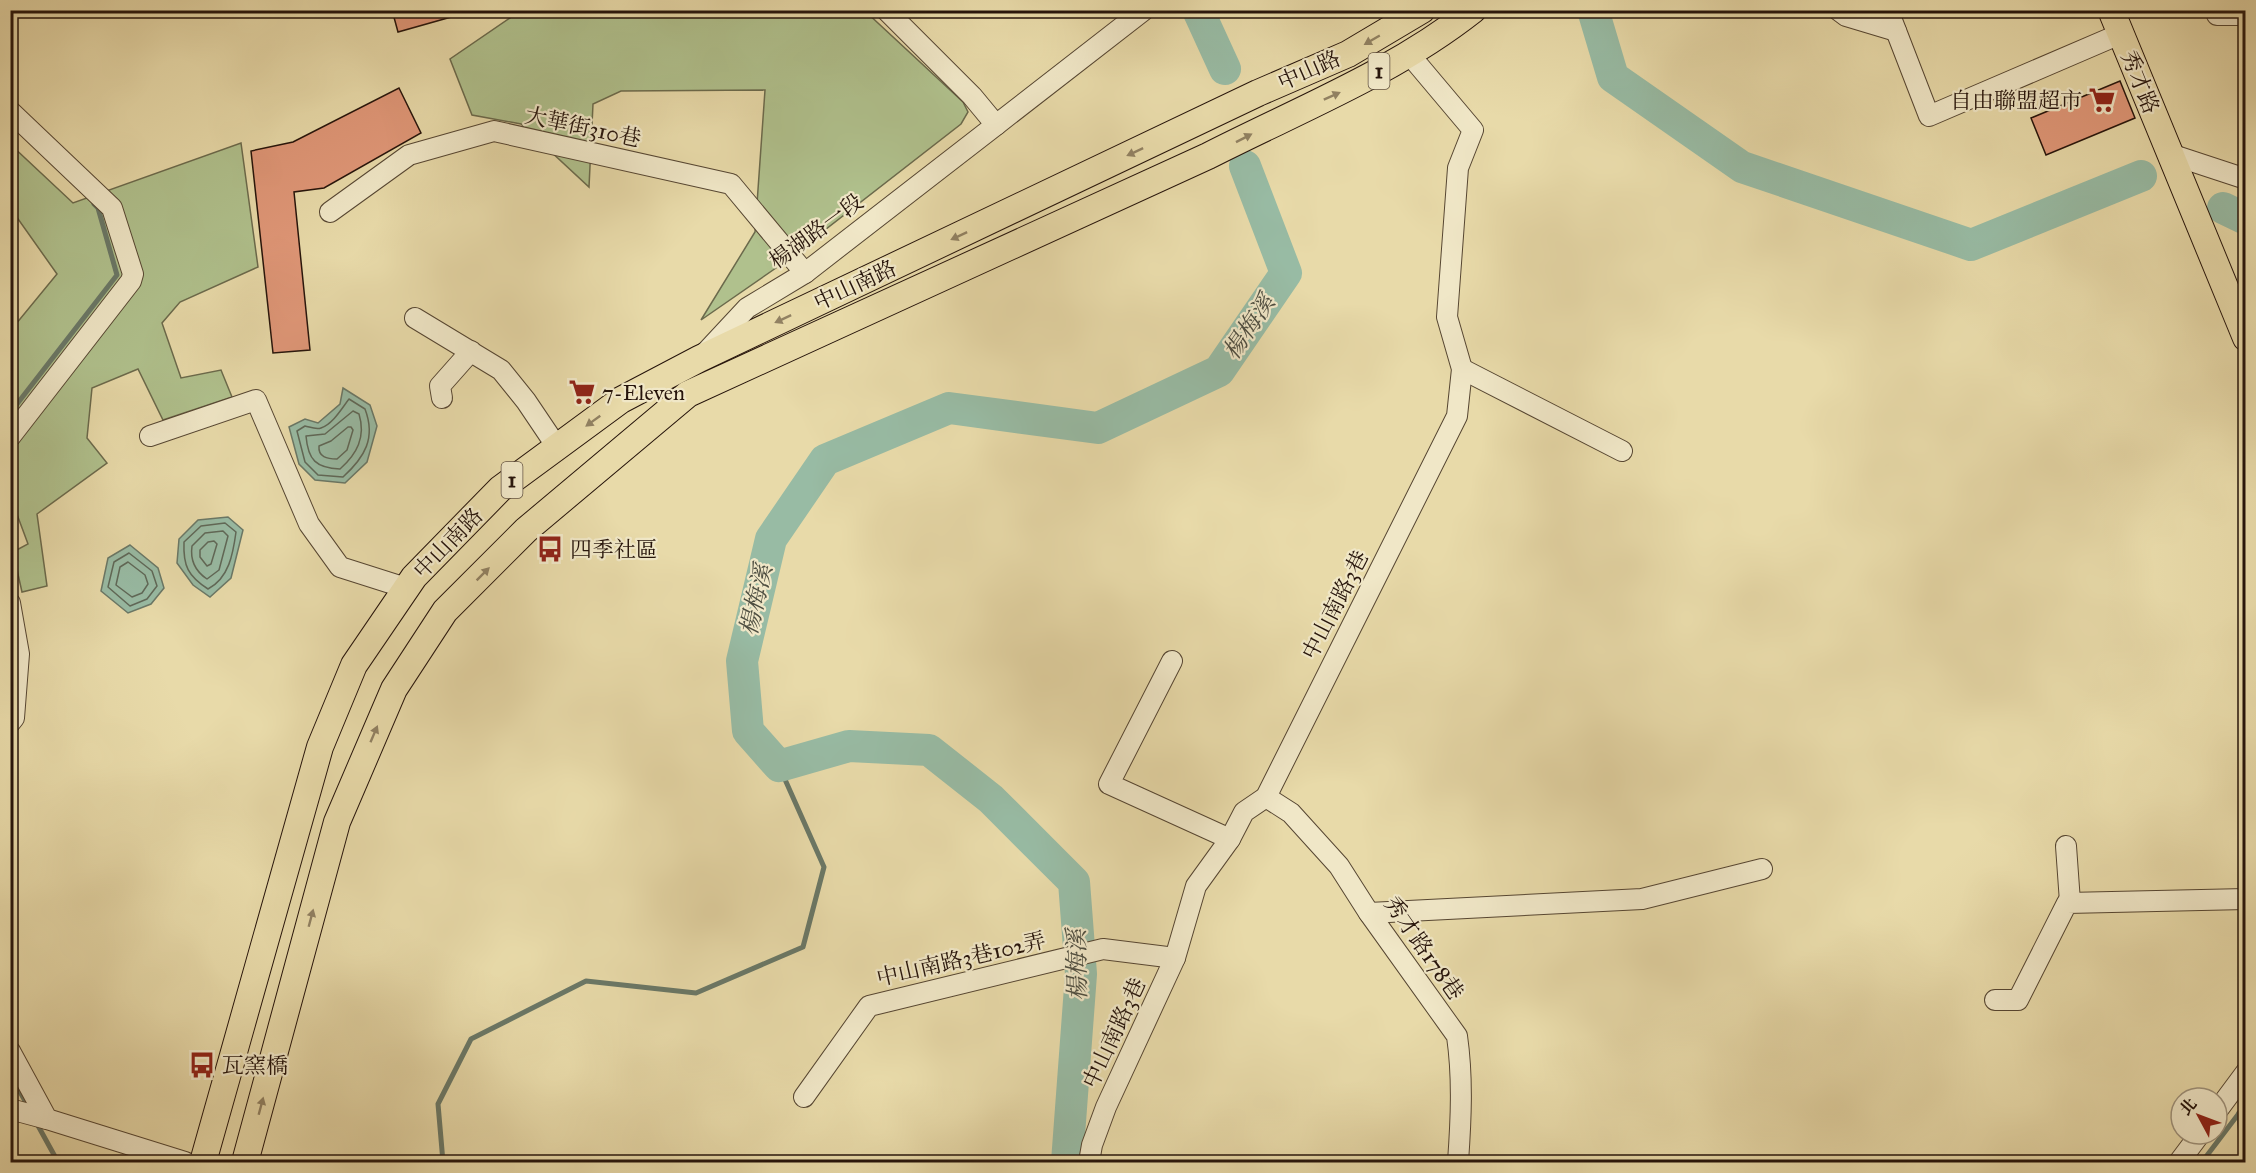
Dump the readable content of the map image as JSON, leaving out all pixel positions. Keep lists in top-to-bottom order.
{
  "streets": {
    "main road": [
      "中山路",
      "1",
      "秀才路",
      "中山南路"
    ],
    "street": [
      "大華街310巷",
      "楊湖路一段",
      "中山南路3巷",
      "秀才路178巷",
      "中山南路3巷102弄"
    ]
  },
  "crossings": [
    ["中山路", "中山南路"],
    ["中山路", "中山南路3巷"],
    ["大華街310巷", "楊湖路一段"],
    ["楊湖路一段", "中山南路"],
    ["中山南路3巷", "秀才路178巷"],
    ["中山南路3巷", "中山南路3巷102弄"]
  ],
  "water": ["楊梅溪"],
  "places": {
    "supermarket": ["自由聯盟超市", "7-Eleven"],
    "bus stop": ["四季社區", "瓦窯橋"]
  },
  "north": "top left"
}
